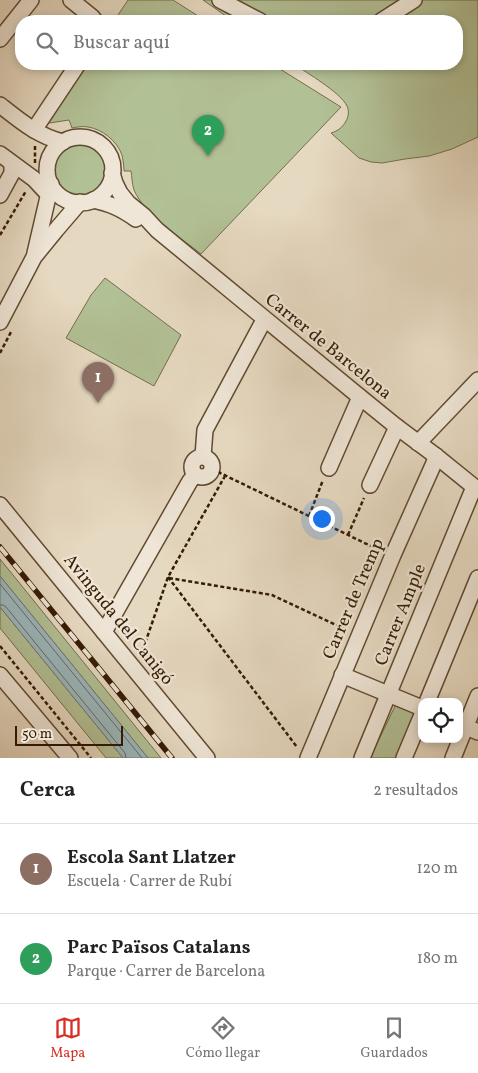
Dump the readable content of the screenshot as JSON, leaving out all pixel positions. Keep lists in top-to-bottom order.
{
  "streets": {
    "street": [
      "Carrer de Barcelona",
      "Carrer de Tremp",
      "Carrer Ample",
      "Avinguda del Canigó"
    ]
  },
  "crossings": [
    ["Carrer de Barcelona", "Carrer de Tremp"],
    ["Carrer de Barcelona", "Carrer Ample"]
  ],
  "scale_bar": "50 m",
  "page": {
    "search": "Buscar aquí",
    "pins": ["2", "1"],
    "scale": "50 m",
    "heading": ["Cerca", "2 resultados"],
    "list": [
      {
        "mark": "1",
        "name": "Escola Sant Llatzer",
        "note": "Escuela · Carrer de Rubí",
        "value": "120 m"
      },
      {
        "mark": "2",
        "name": "Parc Països Catalans",
        "note": "Parque · Carrer de Barcelona",
        "value": "180 m"
      }
    ],
    "nav": ["Mapa", "Cómo llegar", "Guardados"]
  }
}
